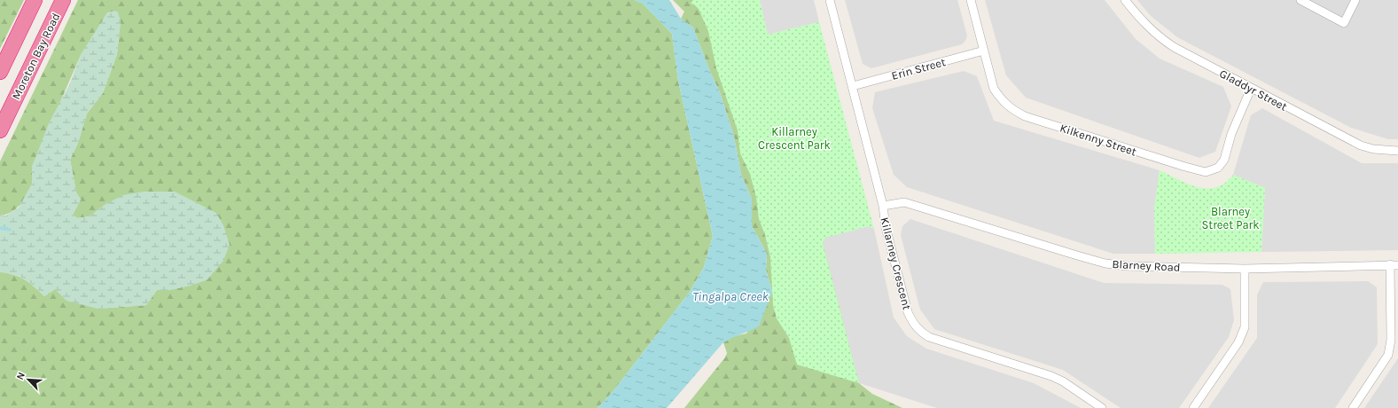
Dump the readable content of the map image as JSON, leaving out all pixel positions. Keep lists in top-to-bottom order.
{
  "streets": {
    "highway": ["Moreton Bay Road"],
    "street": [
      "Erin Street",
      "Gladdyr Street",
      "Kilkenny Street",
      "Killarney Crescent",
      "Blarney Road"
    ]
  },
  "crossings": [
    ["Erin Street", "Kilkenny Street"],
    ["Erin Street", "Killarney Crescent"],
    ["Gladdyr Street", "Kilkenny Street"],
    ["Killarney Crescent", "Blarney Road"]
  ],
  "water": ["Tingalpa Creek"],
  "parks": ["Killarney Crescent Park", "Blarney Street Park"],
  "north": "top left"
}
